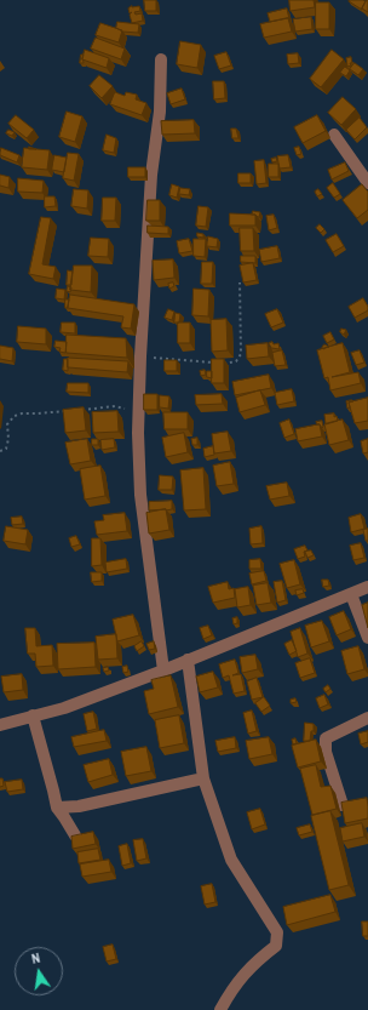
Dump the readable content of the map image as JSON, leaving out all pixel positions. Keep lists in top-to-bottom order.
{
  "north": "top"
}
